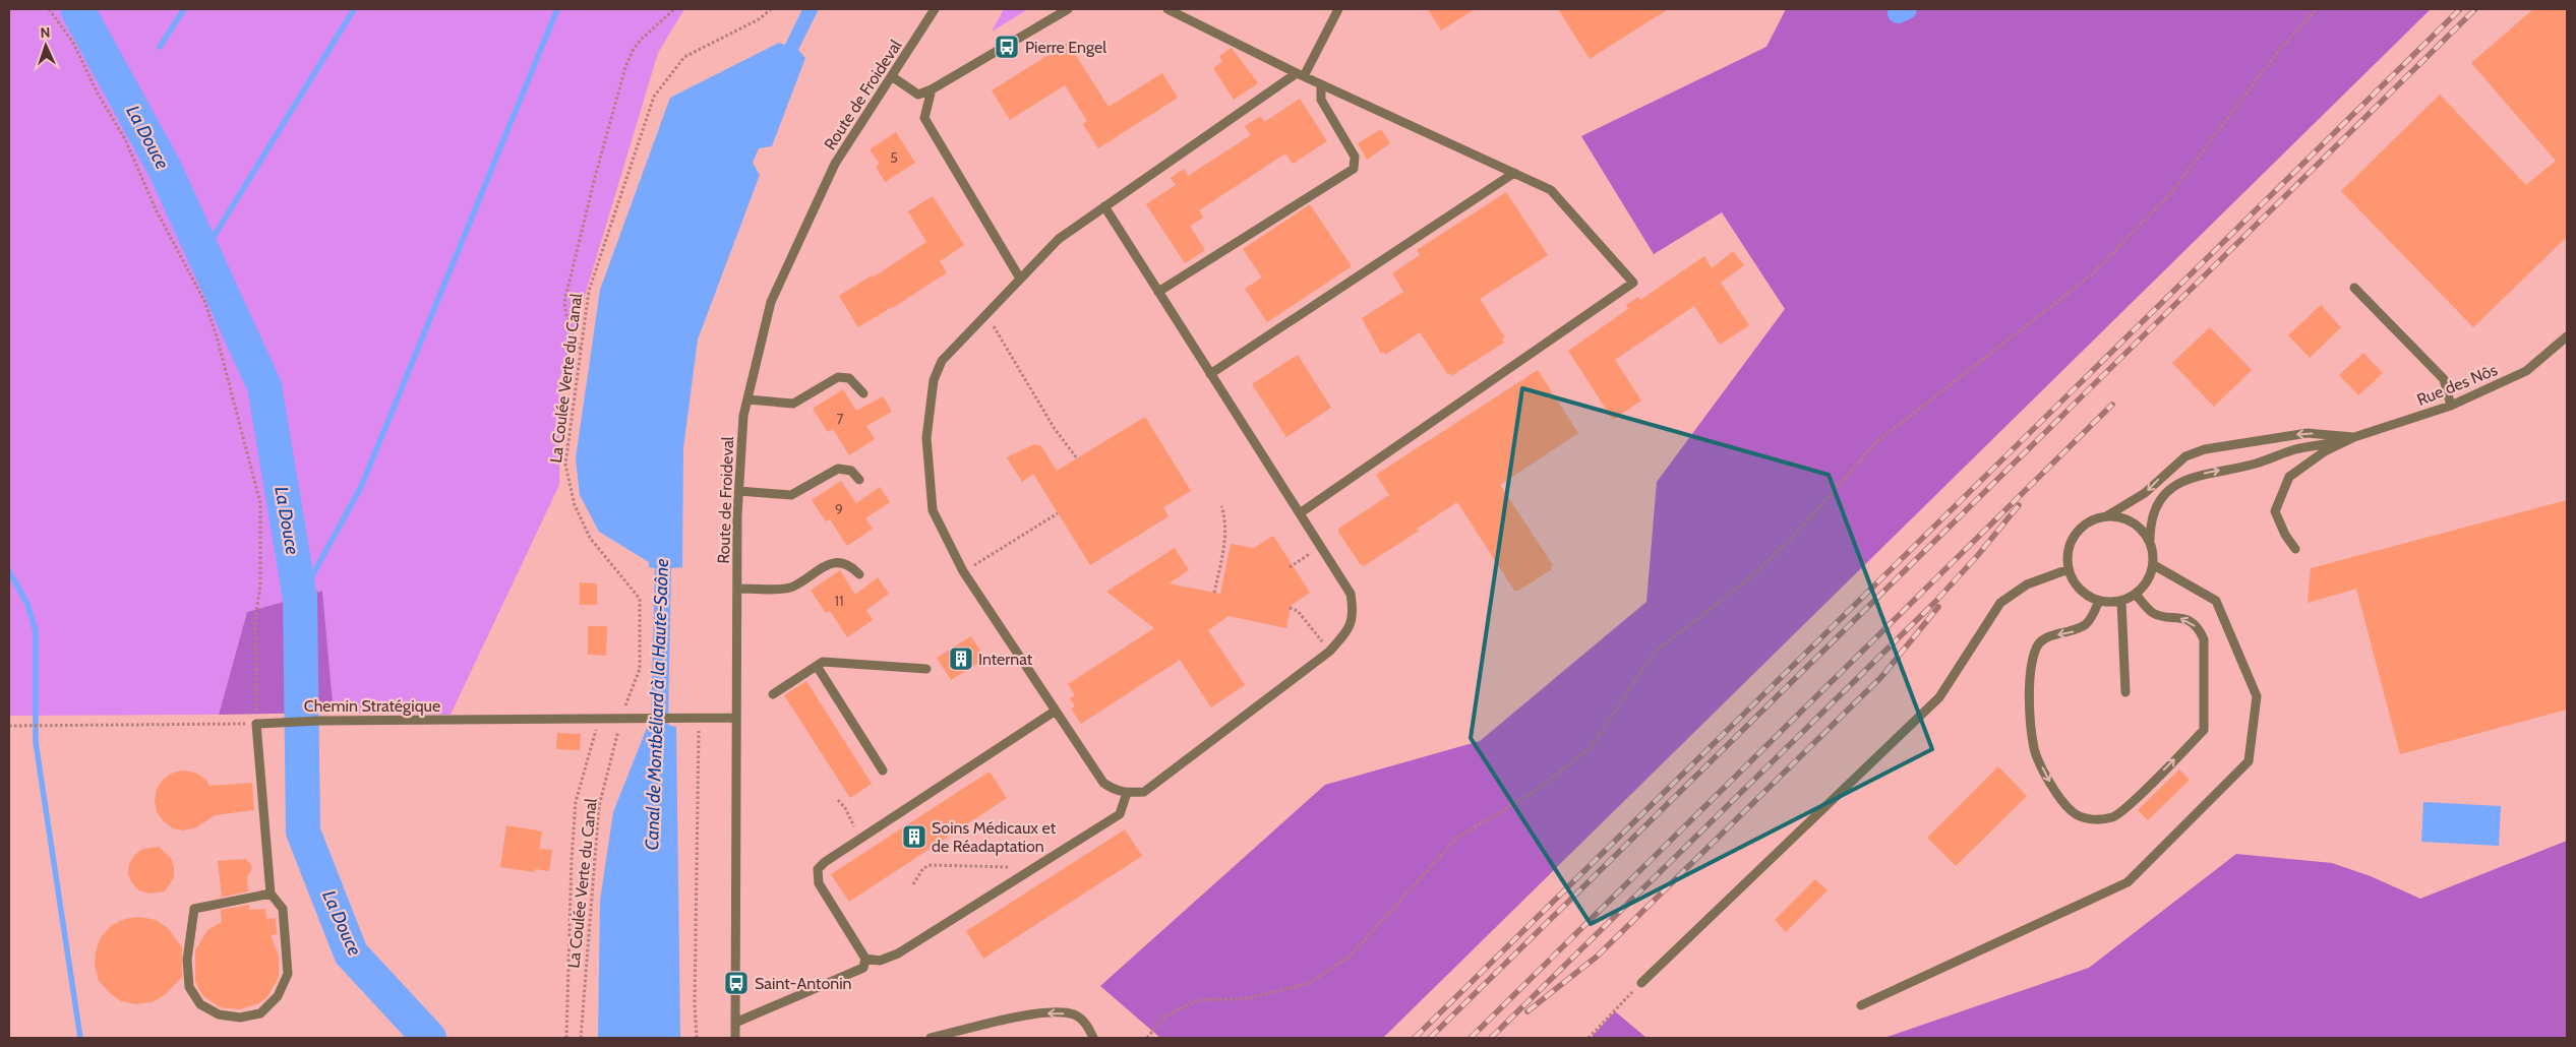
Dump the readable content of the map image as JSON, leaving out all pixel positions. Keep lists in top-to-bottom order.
{
  "streets": {
    "street": ["Route de Froideval", "Rue des Nôs", "Chemin Stratégique"],
    "path": ["La Coulée Verte du Canal"]
  },
  "crossings": [
    ["Route de Froideval", "Chemin Stratégique"],
    ["La Coulée Verte du Canal", "Chemin Stratégique"]
  ],
  "water": ["La Douce", "Canal de Montbéliard à la Haute-Saône"],
  "places": {
    "bus stop": ["Pierre Engel", "Saint-Antonin"],
    "building": ["Internat", "Soins Médicaux et de Réadaptation"]
  },
  "house_numbers": [
    "5",
    "7",
    "9",
    "11"
  ],
  "north": "top"
}
